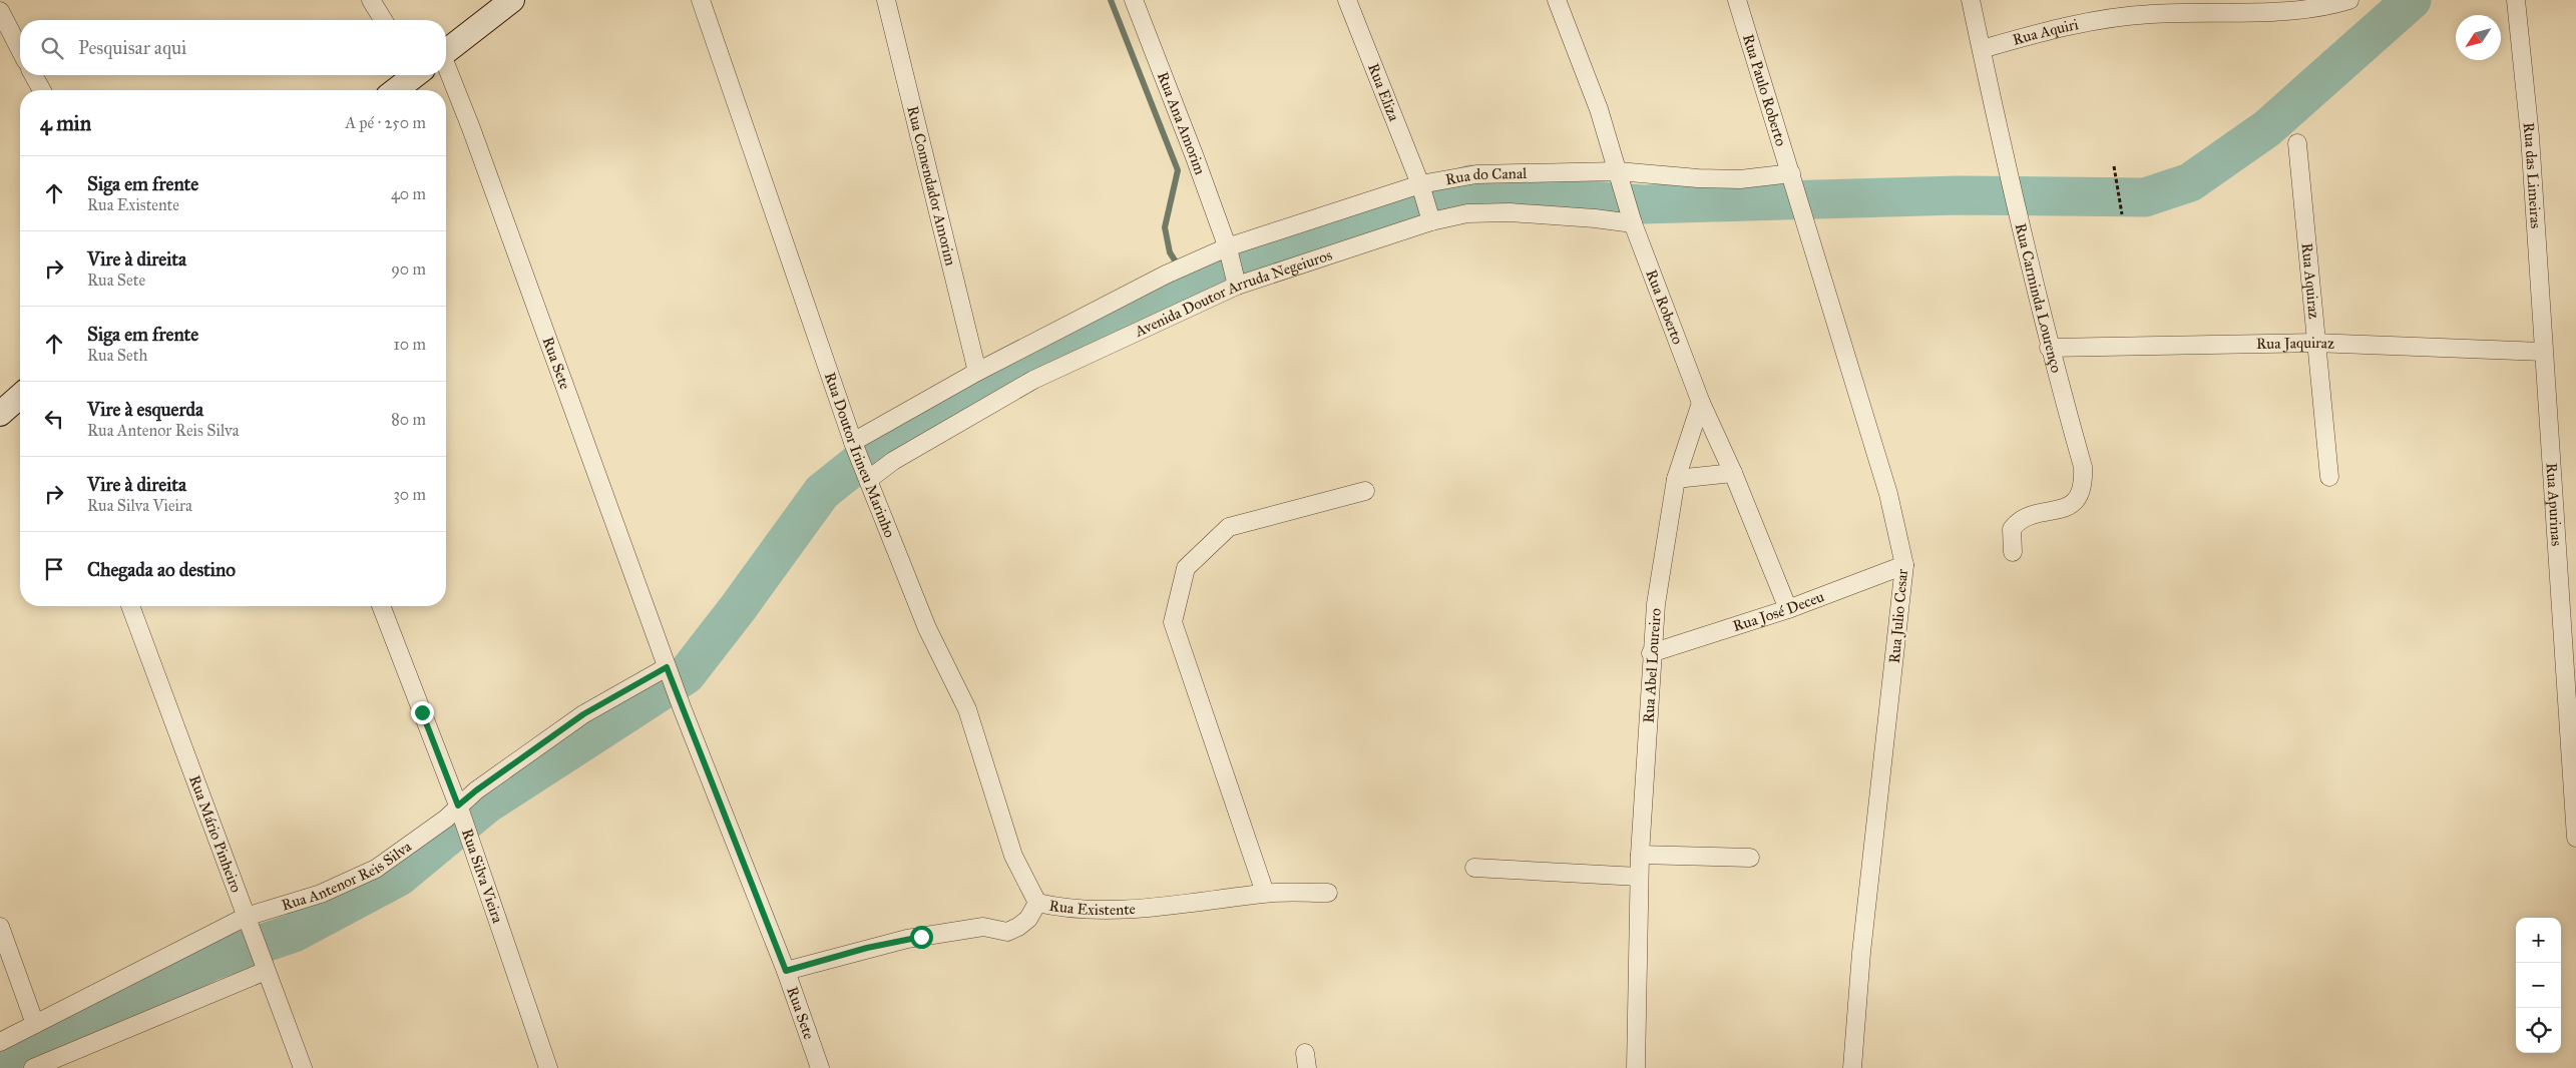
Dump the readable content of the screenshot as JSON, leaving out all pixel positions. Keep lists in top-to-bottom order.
{
  "streets": {
    "street": [
      "Rua Aquiri",
      "Rua Paulo Roberto",
      "Rua Eliza",
      "Rua Ana Amorim",
      "Rua das Limeiras",
      "Rua do Canal",
      "Rua Comendador Amorim",
      "Rua Aquiraz",
      "Avenida Doutor Arruda Negeiuros",
      "Rua Carminda Lourenço",
      "Rua Roberto",
      "Rua Jaquiraz",
      "Rua Sete",
      "Rua Doutor Irineu Marinho",
      "Rua Apurinas",
      "Rua José Deceu",
      "Rua Julio Cesar",
      "Rua Abel Loureiro",
      "Rua Mário Pinheiro",
      "Rua Antenor Reis Silva",
      "Rua Silva Vieira",
      "Rua Existente"
    ]
  },
  "crossings": [
    ["Rua Aquiri", "Rua Carminda Lourenço"],
    ["Rua Paulo Roberto", "Rua do Canal"],
    ["Rua Paulo Roberto", "Rua Julio Cesar"],
    ["Rua Eliza", "Rua do Canal"],
    ["Rua Eliza", "Avenida Doutor Arruda Negeiuros"],
    ["Rua Ana Amorim", "Rua do Canal"],
    ["Rua Ana Amorim", "Avenida Doutor Arruda Negeiuros"],
    ["Rua das Limeiras", "Rua Jaquiraz"],
    ["Rua das Limeiras", "Rua Apurinas"],
    ["Rua do Canal", "Rua Comendador Amorim"],
    ["Rua do Canal", "Rua Roberto"],
    ["Rua do Canal", "Rua Julio Cesar"],
    ["Rua Aquiraz", "Rua Jaquiraz"],
    ["Avenida Doutor Arruda Negeiuros", "Rua Roberto"],
    ["Avenida Doutor Arruda Negeiuros", "Rua Doutor Irineu Marinho"],
    ["Rua Carminda Lourenço", "Rua Jaquiraz"],
    ["Rua Roberto", "Rua José Deceu"],
    ["Rua Roberto", "Rua Abel Loureiro"],
    ["Rua Jaquiraz", "Rua Apurinas"],
    ["Rua Sete", "Rua Antenor Reis Silva"],
    ["Rua Sete", "Rua Existente"],
    ["Rua Doutor Irineu Marinho", "Rua Existente"],
    ["Rua José Deceu", "Rua Julio Cesar"],
    ["Rua José Deceu", "Rua Abel Loureiro"],
    ["Rua Mário Pinheiro", "Rua Antenor Reis Silva"],
    ["Rua Antenor Reis Silva", "Rua Silva Vieira"]
  ],
  "north": "bottom left",
  "page": {
    "search": "Pesquisar aqui",
    "heading": ["4 min", "A pé · 250 m"],
    "list": [
      ["Siga em frente", "Rua Existente", "40 m"],
      ["Vire à direita", "Rua Sete", "90 m"],
      ["Siga em frente", "Rua Seth", "10 m"],
      ["Vire à esquerda", "Rua Antenor Reis Silva", "80 m"],
      ["Vire à direita", "Rua Silva Vieira", "30 m"],
      "Chegada ao destino"
    ],
    "map_buttons": ["+", "−"]
  }
}
